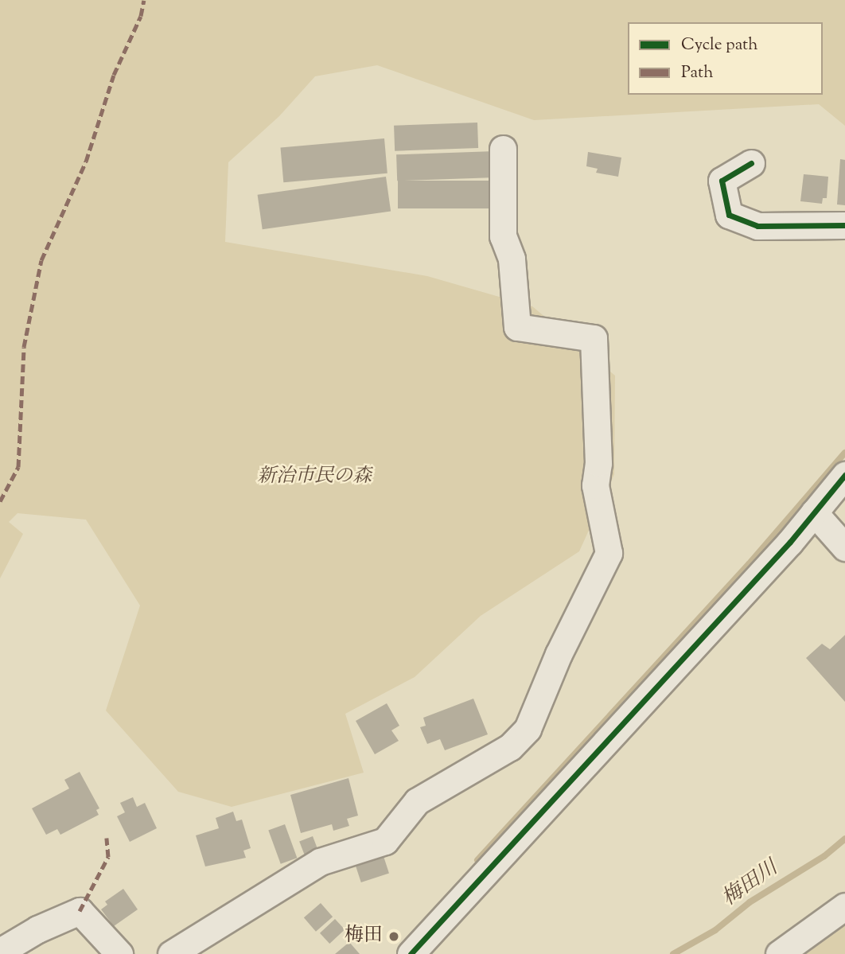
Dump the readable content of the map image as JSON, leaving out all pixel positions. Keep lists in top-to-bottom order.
{
  "water": ["梅田川"],
  "parks": ["新治市民の森"],
  "places": ["梅田"],
  "legend": ["Cycle path", "Path"]
}
